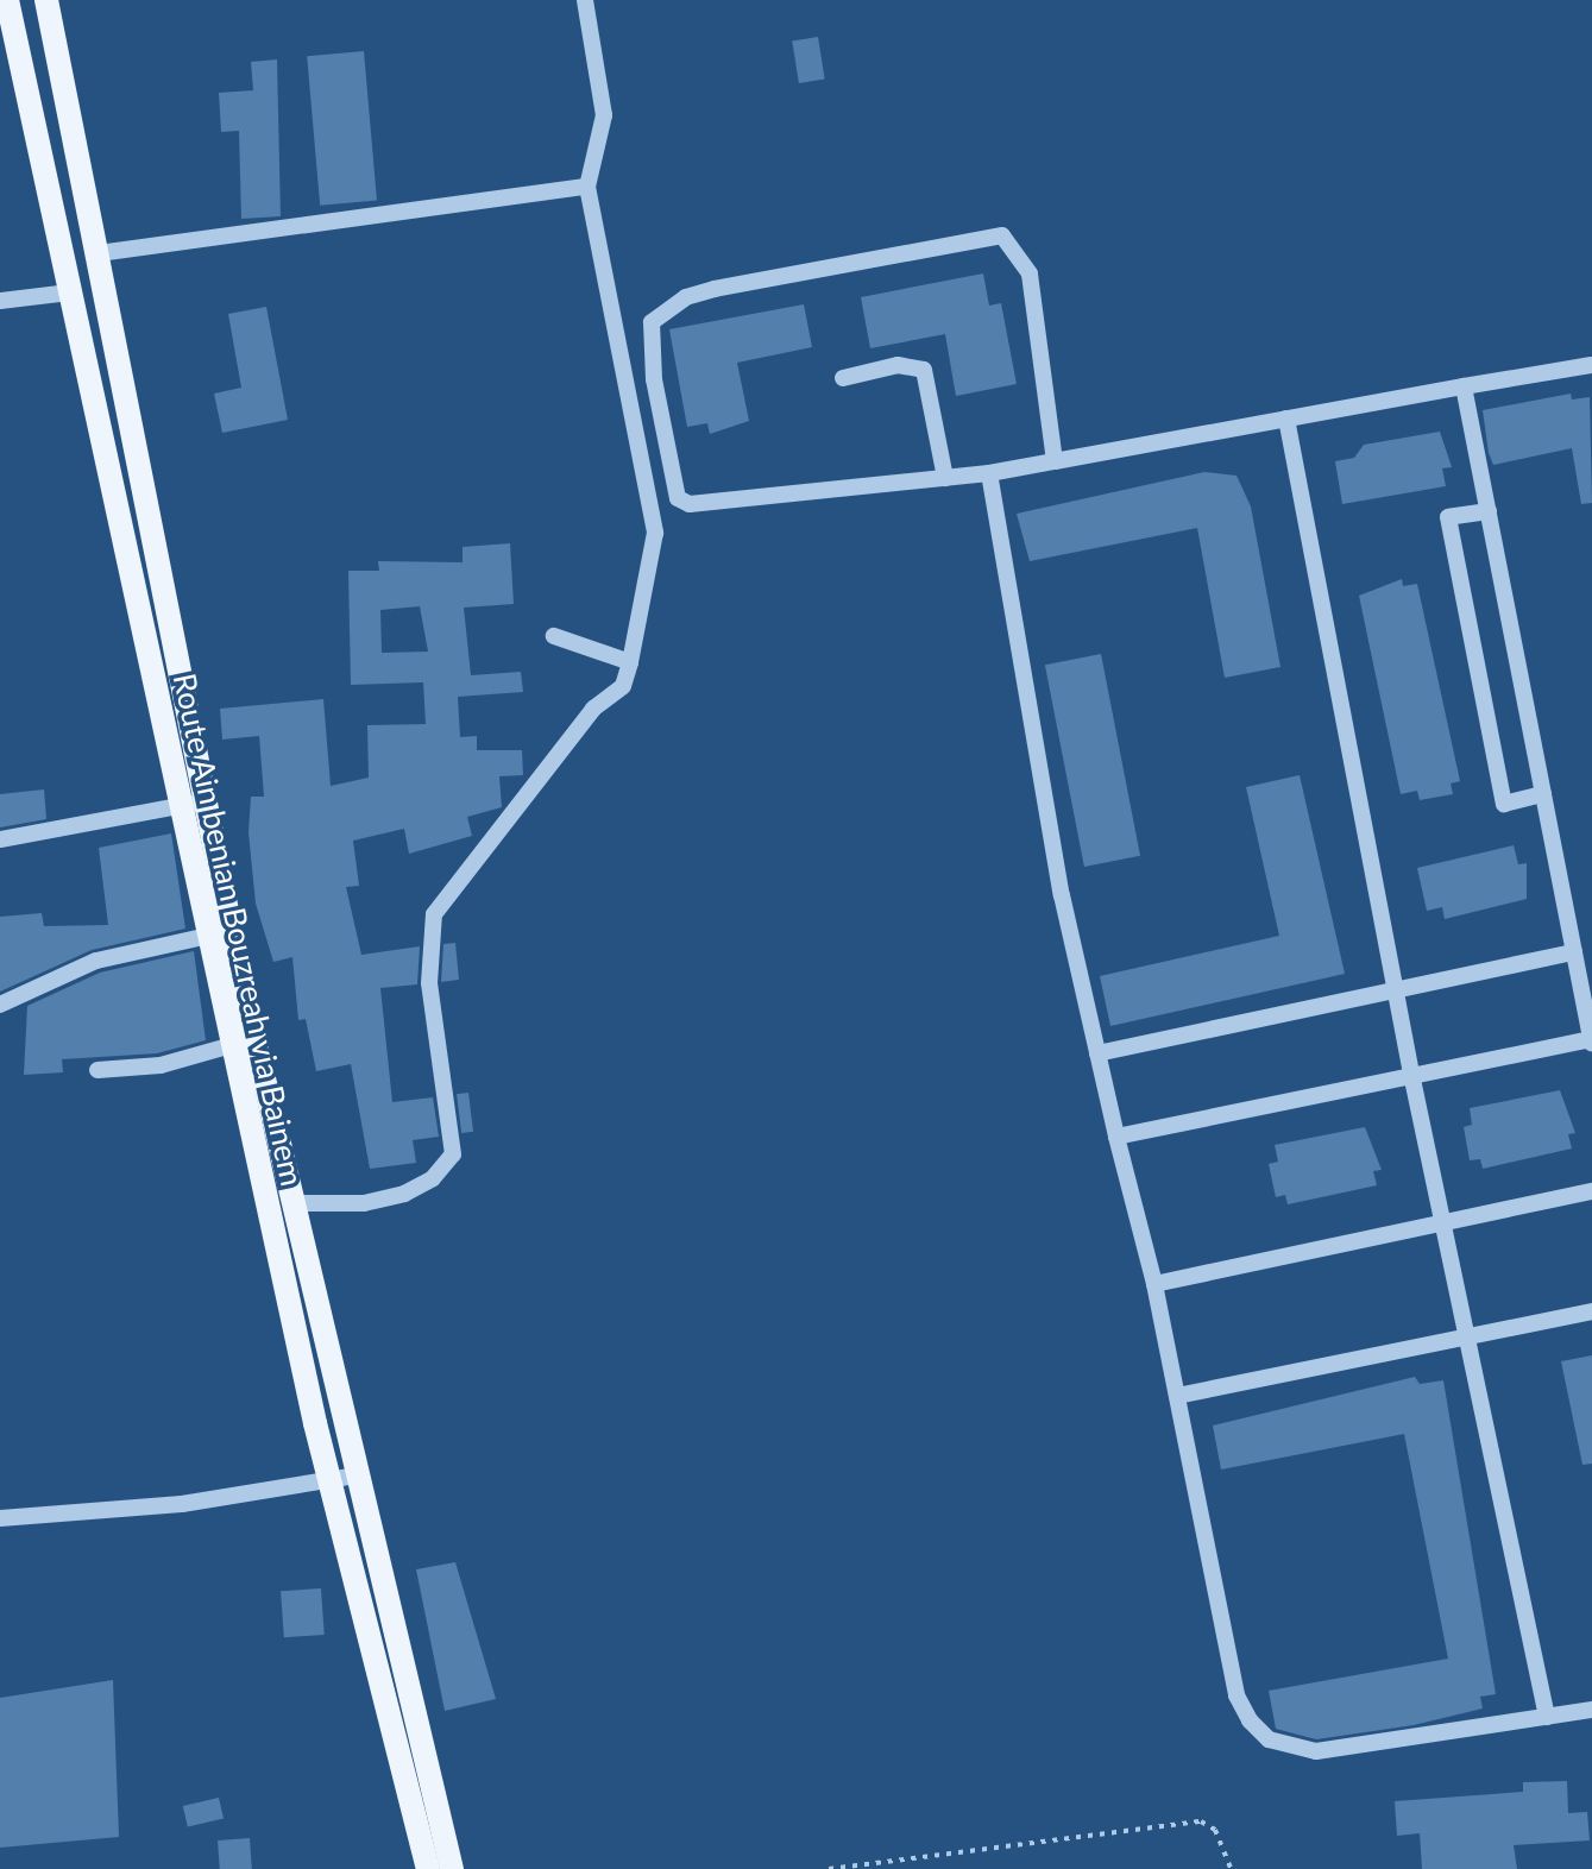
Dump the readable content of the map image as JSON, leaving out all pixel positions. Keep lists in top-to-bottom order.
{
  "streets": {
    "main road": ["Route Ain benian Bouzreah via Bainem"]
  }
}
